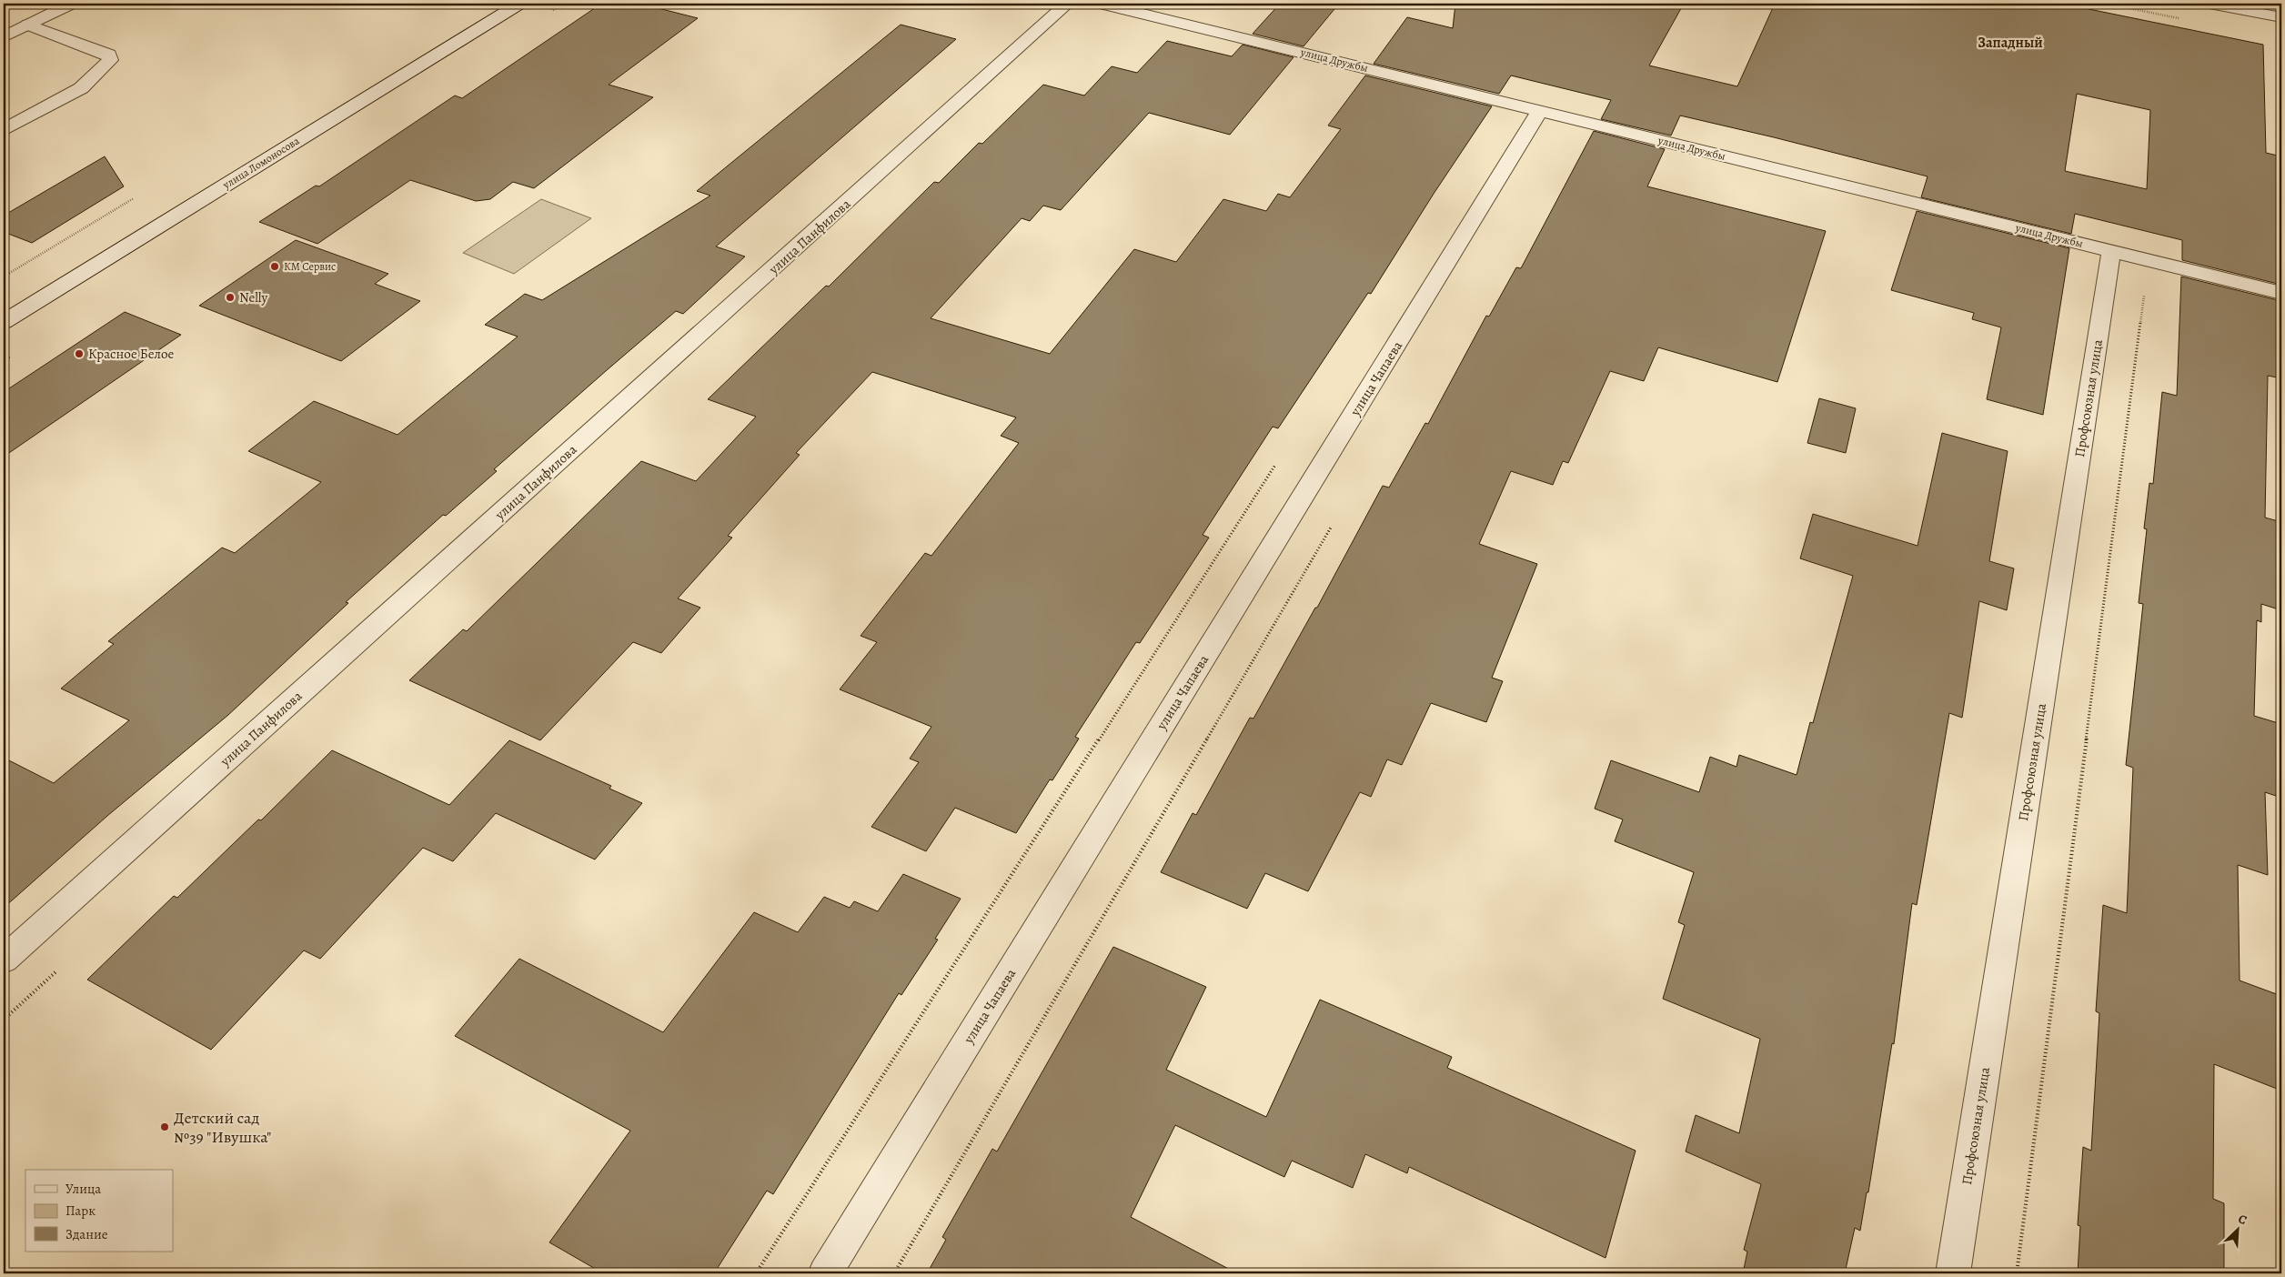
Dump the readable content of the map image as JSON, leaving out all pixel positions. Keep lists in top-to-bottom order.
{
  "streets": {
    "street": [
      "улица Дружбы",
      "улица Ломоносова",
      "улица Панфилова",
      "улица Чапаева",
      "Профсоюзная улица"
    ]
  },
  "crossings": [
    ["улица Дружбы", "улица Чапаева"],
    ["улица Дружбы", "Профсоюзная улица"]
  ],
  "districts": ["Западный"],
  "places": [
    "КМ Сервис",
    "Nelly",
    "Красное Белое",
    "Детский сад №39 \"Ивушка\""
  ],
  "legend": ["Улица", "Парк", "Здание"],
  "north": "top right"
}
